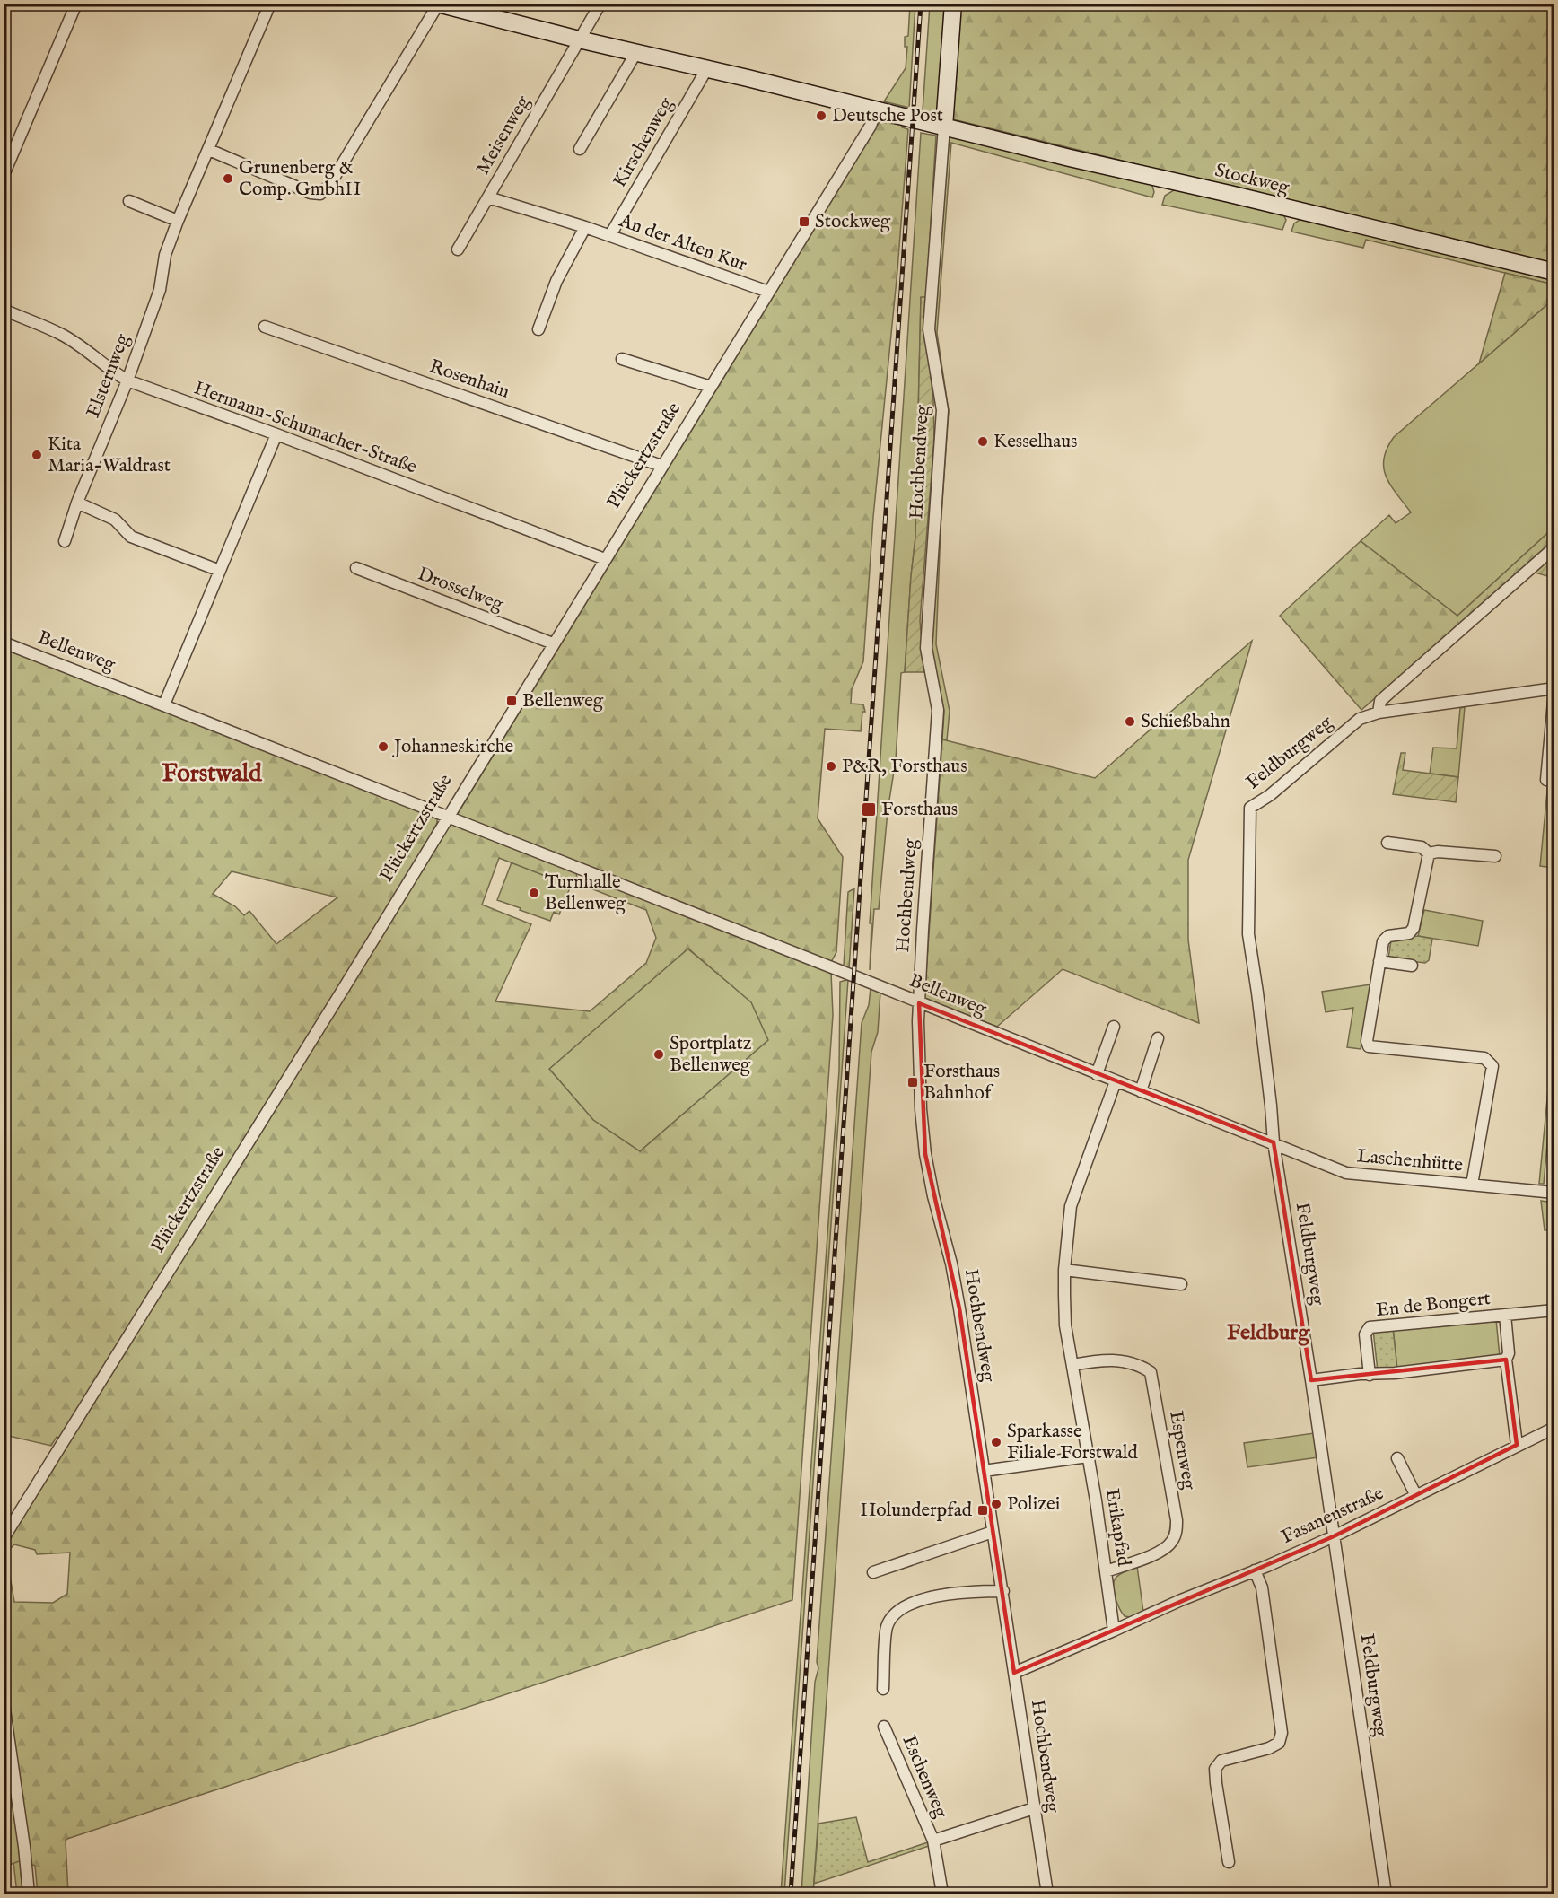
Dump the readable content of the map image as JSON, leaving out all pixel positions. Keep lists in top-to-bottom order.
{
  "streets": {
    "street": [
      "Meisenweg",
      "Kirschenweg",
      "Stockweg",
      "An der Alten Kur",
      "Elsternweg",
      "Rosenhain",
      "Hermann-Schumacher-Straße",
      "Plückertzstraße",
      "Hochbendweg",
      "Drosselweg",
      "Bellenweg",
      "Feldburgweg",
      "Laschenhütte",
      "En de Bongert",
      "Espenweg",
      "Fasanenstraße",
      "Erikapfad",
      "Eschenweg"
    ]
  },
  "crossings": [
    ["Meisenweg", "Stockweg"],
    ["Meisenweg", "An der Alten Kur"],
    ["Kirschenweg", "Stockweg"],
    ["Kirschenweg", "An der Alten Kur"],
    ["Stockweg", "Plückertzstraße"],
    ["Stockweg", "Hochbendweg"],
    ["An der Alten Kur", "Plückertzstraße"],
    ["Elsternweg", "Hermann-Schumacher-Straße"],
    ["Rosenhain", "Plückertzstraße"],
    ["Hermann-Schumacher-Straße", "Plückertzstraße"],
    ["Plückertzstraße", "Drosselweg"],
    ["Plückertzstraße", "Bellenweg"],
    ["Hochbendweg", "Bellenweg"],
    ["Hochbendweg", "Eschenweg"],
    ["Bellenweg", "Laschenhütte"],
    ["Bellenweg", "Erikapfad"],
    ["Feldburgweg", "Laschenhütte"],
    ["Feldburgweg", "Fasanenstraße"],
    ["En de Bongert", "Fasanenstraße"],
    ["Espenweg", "Erikapfad"]
  ],
  "districts": ["Forstwald", "Feldburg"],
  "places": {
    "other": [
      "Deutsche Post",
      "Grunenberg & Comp. GmbhH",
      "Kesselhaus",
      "Kita Maria-Waldrast",
      "Schießbahn",
      "Johanneskirche",
      "P&R, Forsthaus",
      "Turnhalle Bellenweg",
      "Sportplatz Bellenweg",
      "Sparkasse Filiale Forstwald",
      "Polizei"
    ],
    "transit": [
      "Stockweg",
      "Bellenweg",
      "Forsthaus",
      "Forsthaus Bahnhof",
      "Holunderpfad"
    ]
  }
}
